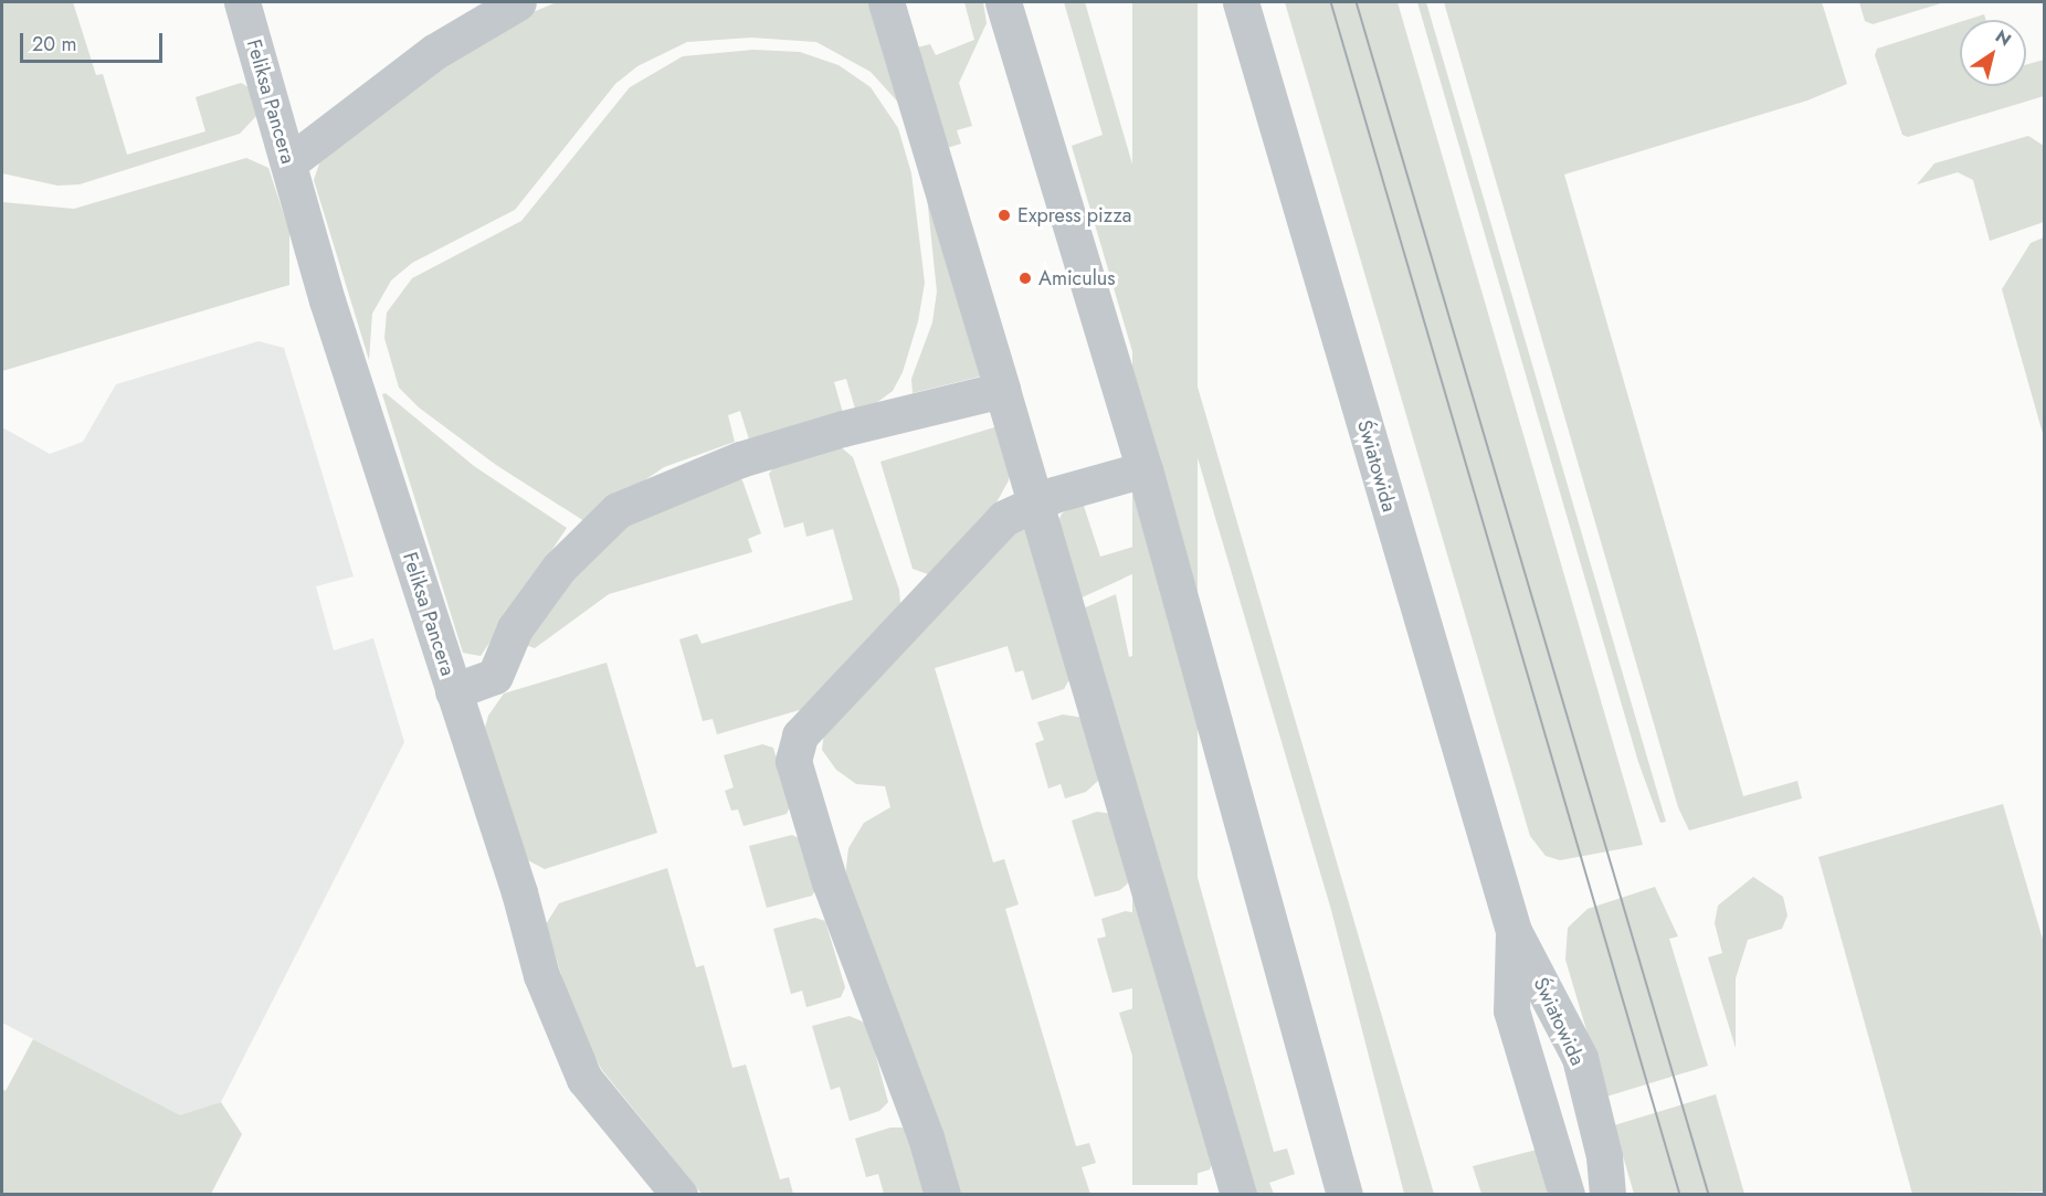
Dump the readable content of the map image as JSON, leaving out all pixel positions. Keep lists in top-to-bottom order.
{
  "streets": {
    "street": ["Feliksa Pancera", "Światowida"]
  },
  "places": ["Express pizza", "Amiculus"],
  "scale_bar": "20 m",
  "north": "top right"
}
